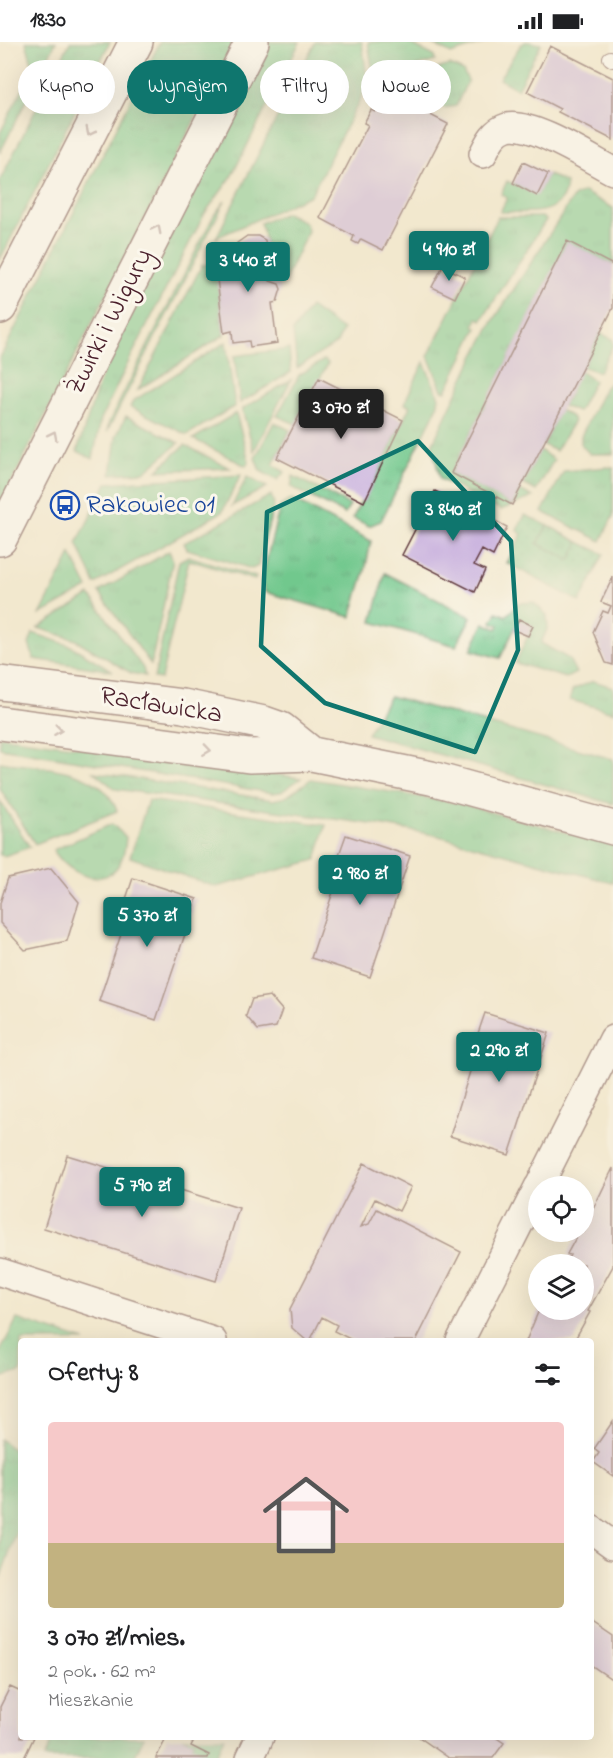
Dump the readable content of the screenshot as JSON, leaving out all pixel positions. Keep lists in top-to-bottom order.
{
  "streets": {
    "street": ["Żwirki i Wigury", "Racławicka"]
  },
  "places": {
    "bus stop": ["Rakowiec 01"]
  },
  "page": {
    "status": "18:30",
    "chip": [
      "Kupno",
      "Wynajem",
      "Filtry",
      "Nowe"
    ],
    "price": [
      "4 910 zł",
      "3 440 zł",
      "3 070 zł",
      "3 840 zł",
      "2 980 zł",
      "5 370 zł",
      "2 290 zł",
      "5 790 zł"
    ],
    "heading": "Oferty: 8",
    "list": [
      {
        "name": "3 070 zł/mies.",
        "note": "2 pok. · 62 m² · Mieszkanie"
      }
    ]
  }
}
